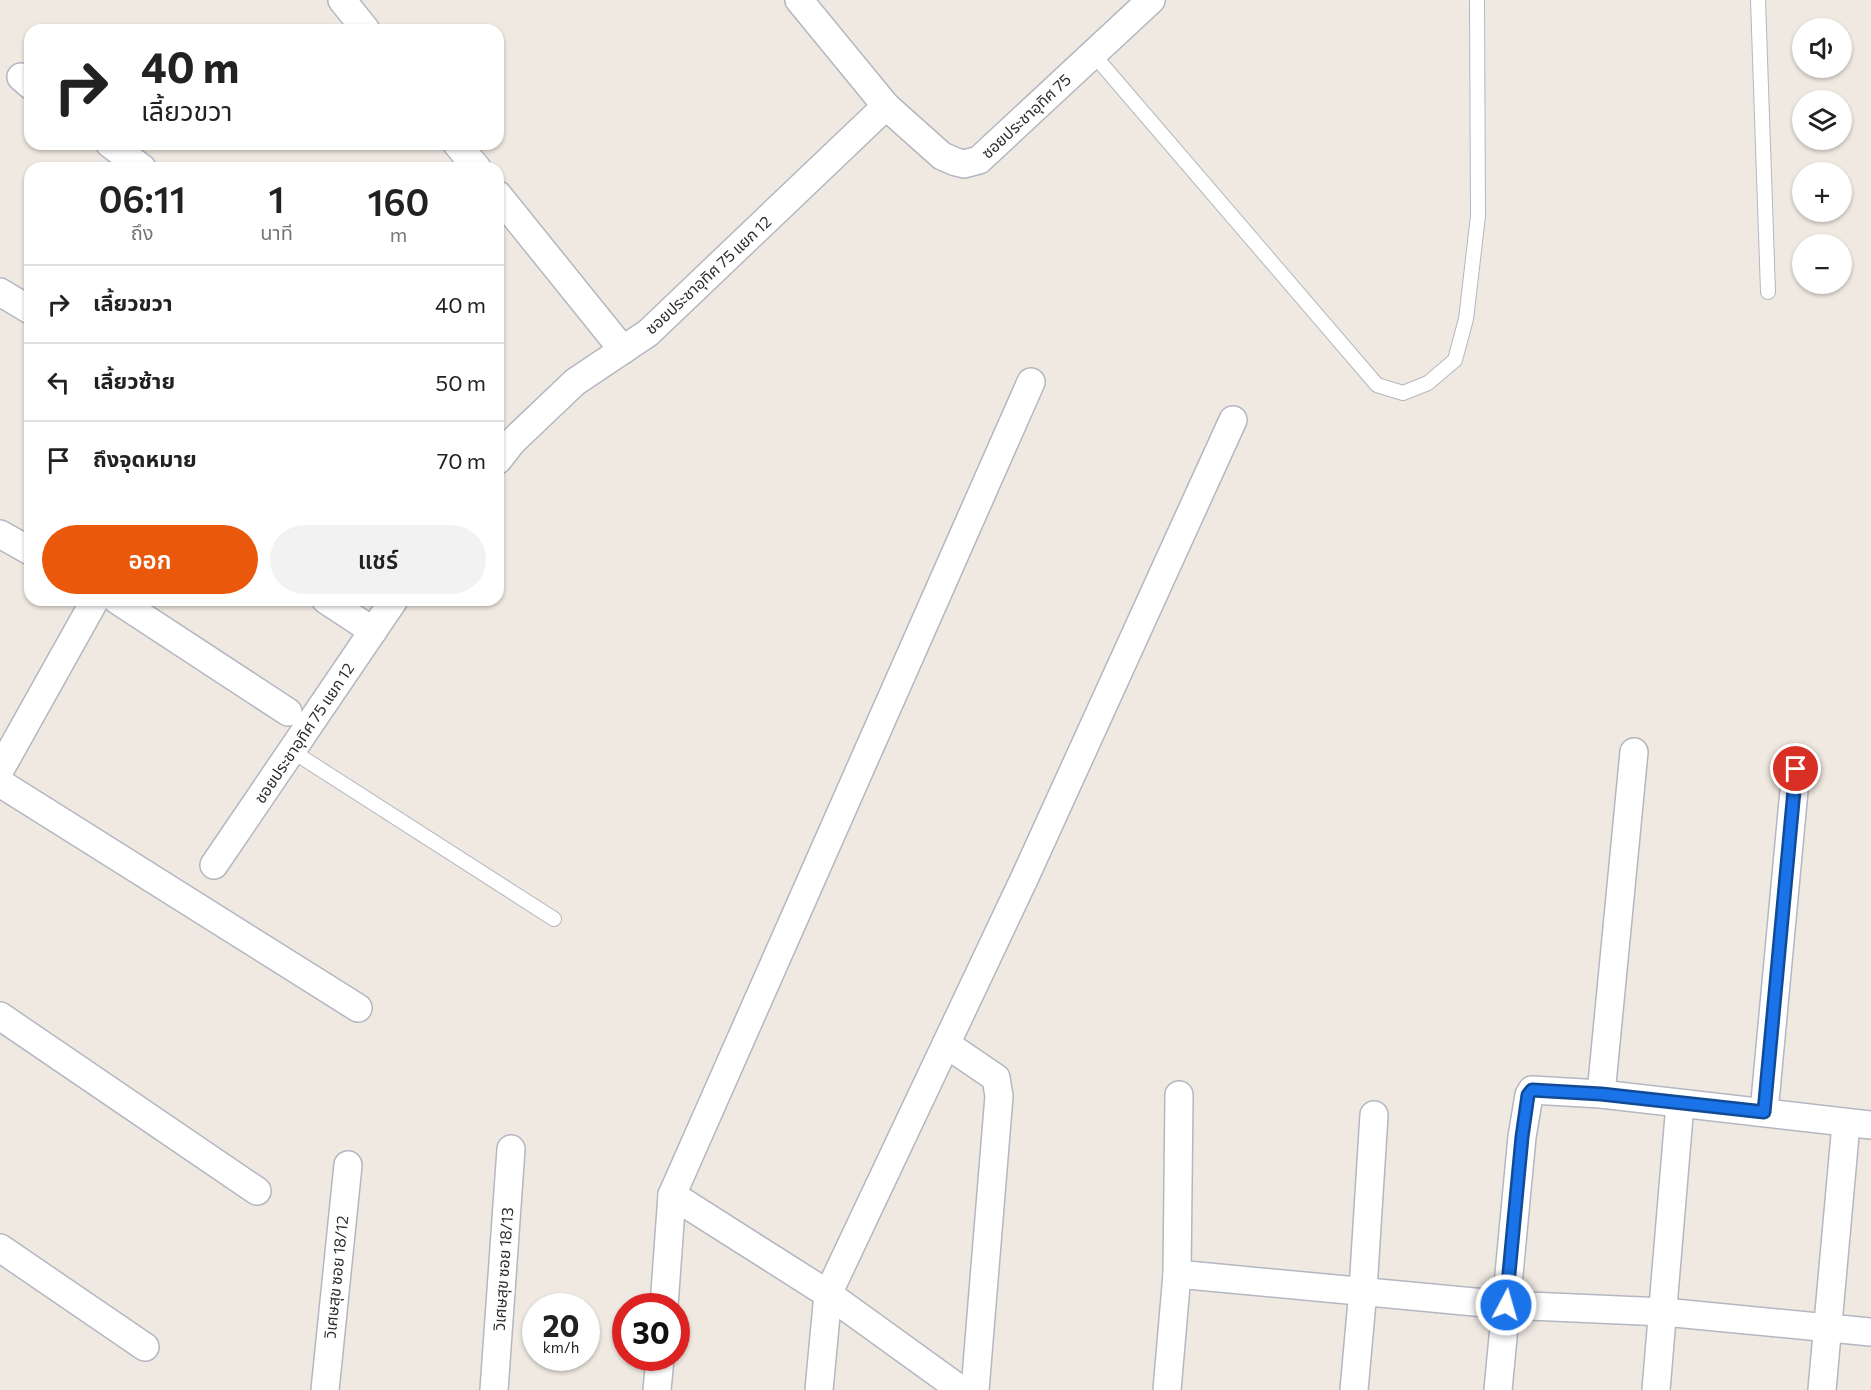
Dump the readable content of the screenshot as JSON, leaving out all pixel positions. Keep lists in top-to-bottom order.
{
  "streets": {
    "street": [
      "ซอยประชาอุทิศ 75",
      "ชอยประชาอุทิศ 75 แยก 12",
      "วิเศษสุข ซอย 18/13",
      "วิเศษสุข ซอย 18/12"
    ]
  },
  "crossings": [
    ["ซอยประชาอุทิศ 75", "ชอยประชาอุทิศ 75 แยก 12"]
  ],
  "page": {
    "map_buttons": ["+", "−"],
    "turn": ["40 m", "เลี้ยวขวา"],
    "eta": [
      "06:11",
      "ถึง",
      "1",
      "นาที",
      "160",
      "m"
    ],
    "list": [
      {
        "name": "เลี้ยวขวา",
        "value": "40 m"
      },
      {
        "name": "เลี้ยวซ้าย",
        "value": "50 m"
      },
      {
        "name": "ถึงจุดหมาย",
        "value": "70 m"
      }
    ],
    "buttons": ["ออก", "แชร์"],
    "speed": "20 km/h",
    "limit": "30"
  }
}
